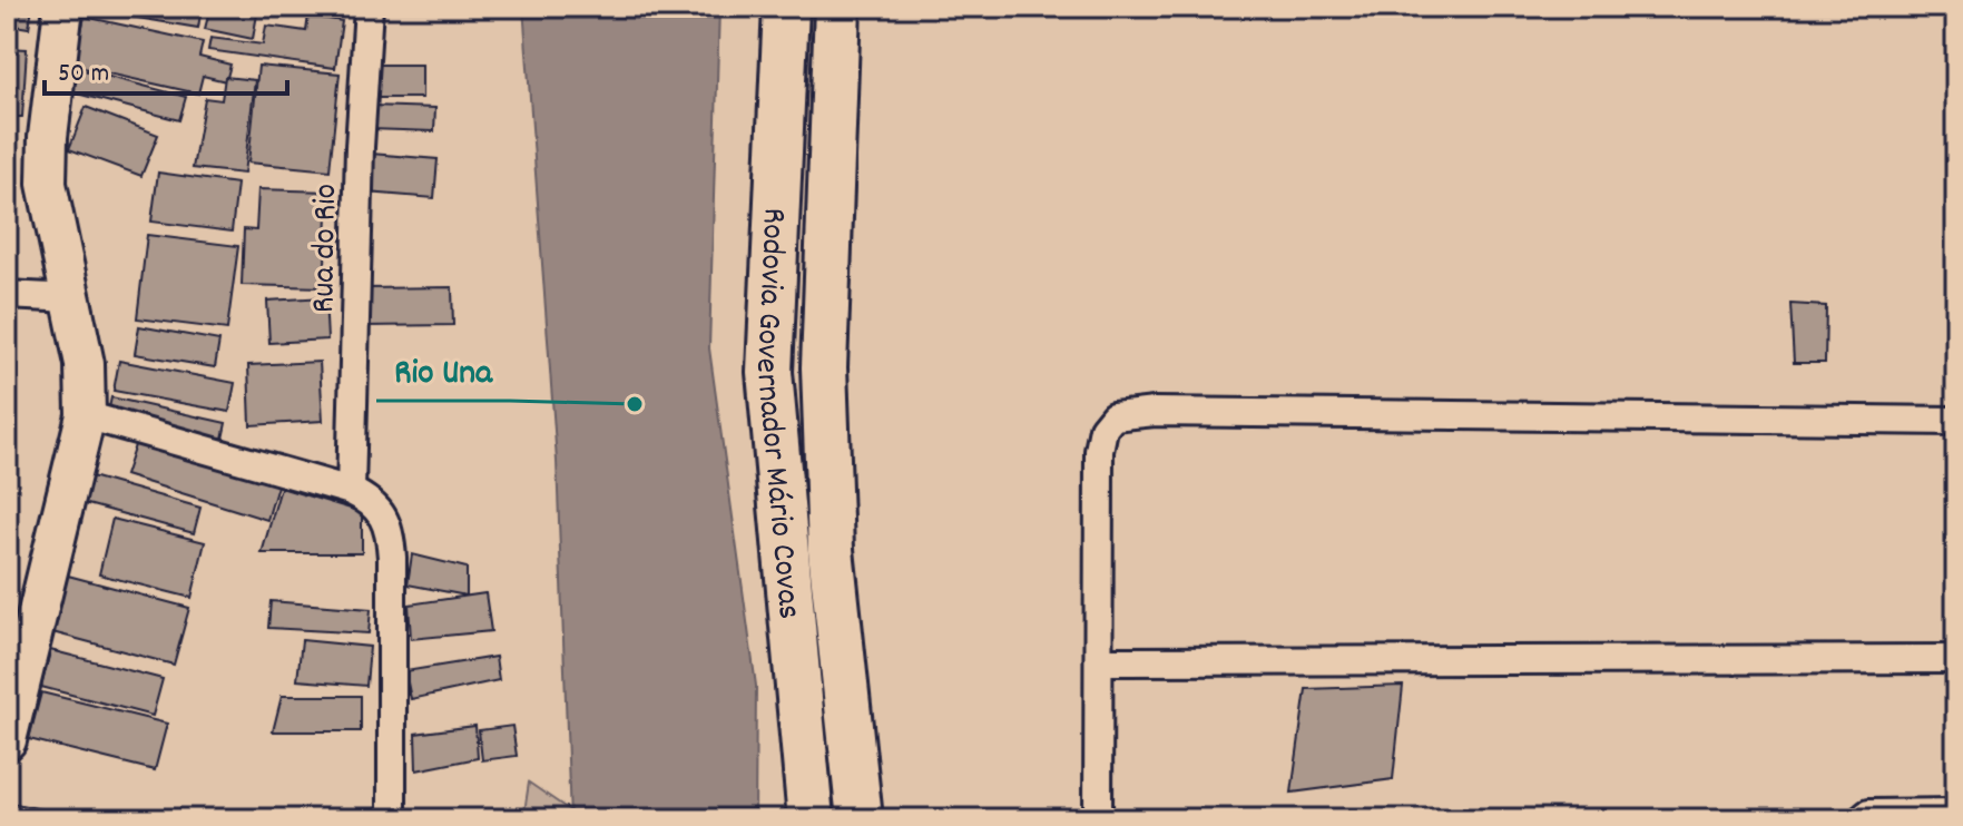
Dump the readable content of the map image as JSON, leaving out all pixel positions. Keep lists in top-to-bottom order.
{
  "streets": {
    "highway": ["Rodovia Governador Mário Covas"],
    "street": ["Rua do Rio"]
  },
  "places": ["Rio Una"],
  "scale_bar": "50 m"
}
